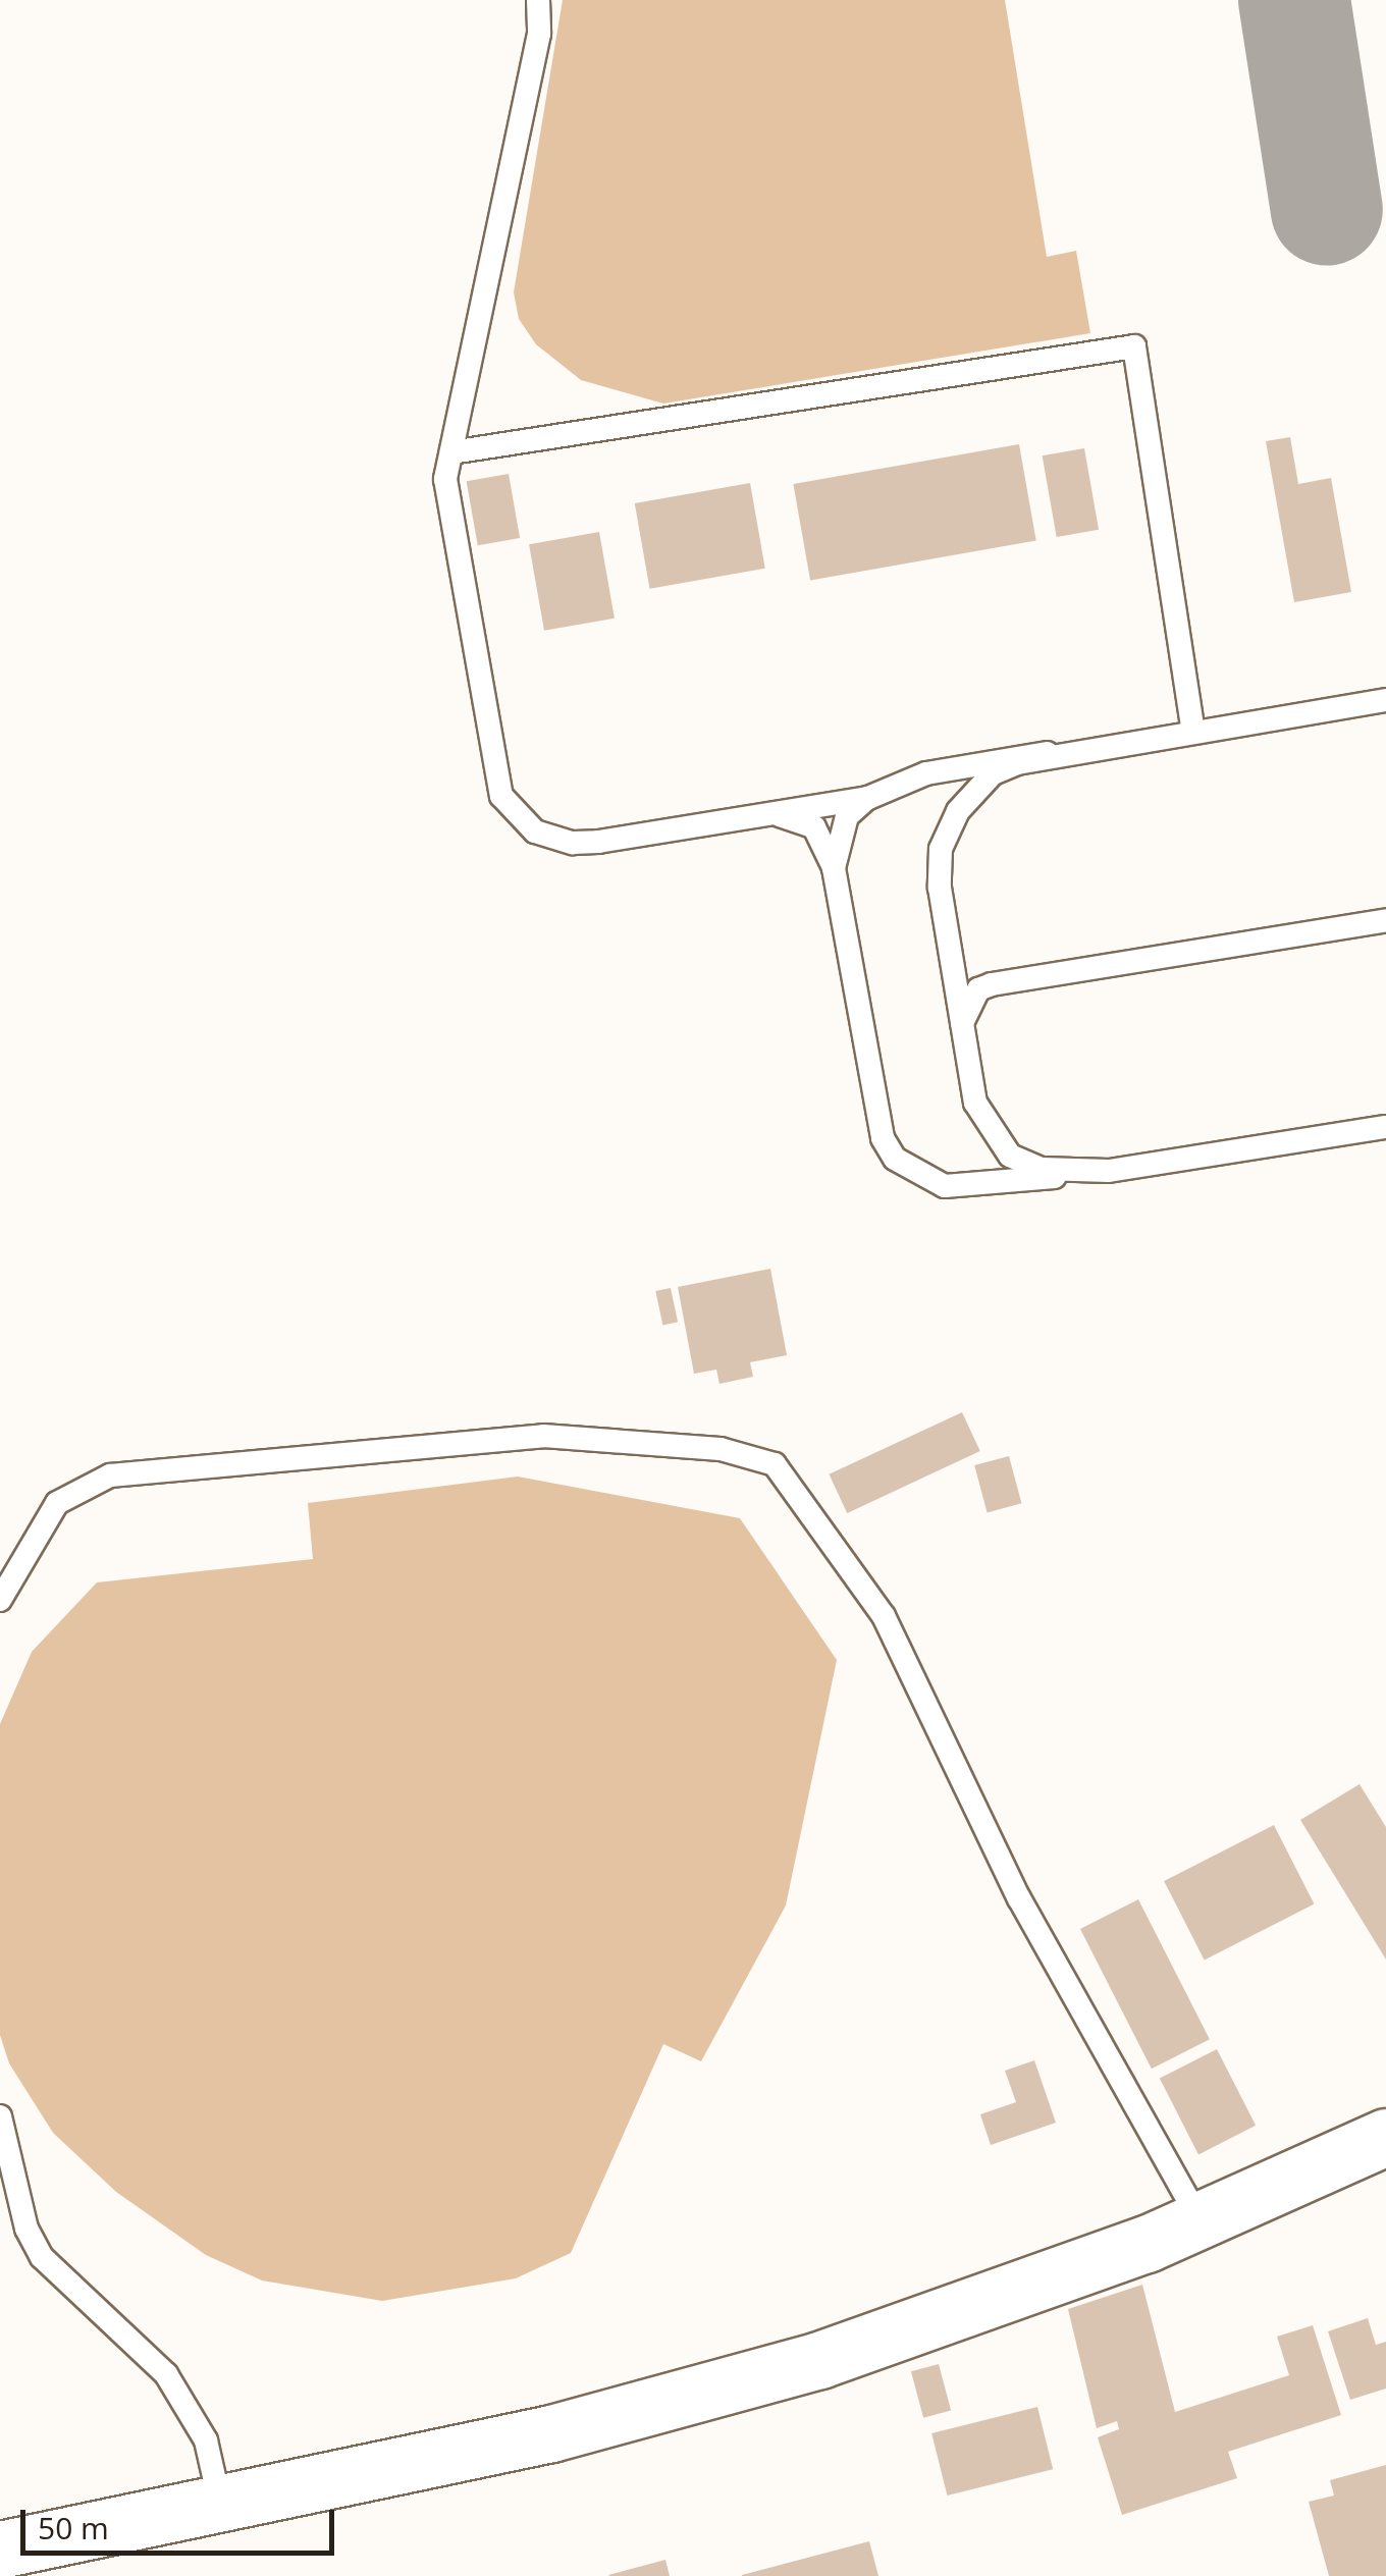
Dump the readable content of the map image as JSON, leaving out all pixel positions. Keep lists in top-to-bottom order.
{
  "scale_bar": "50 m"
}
